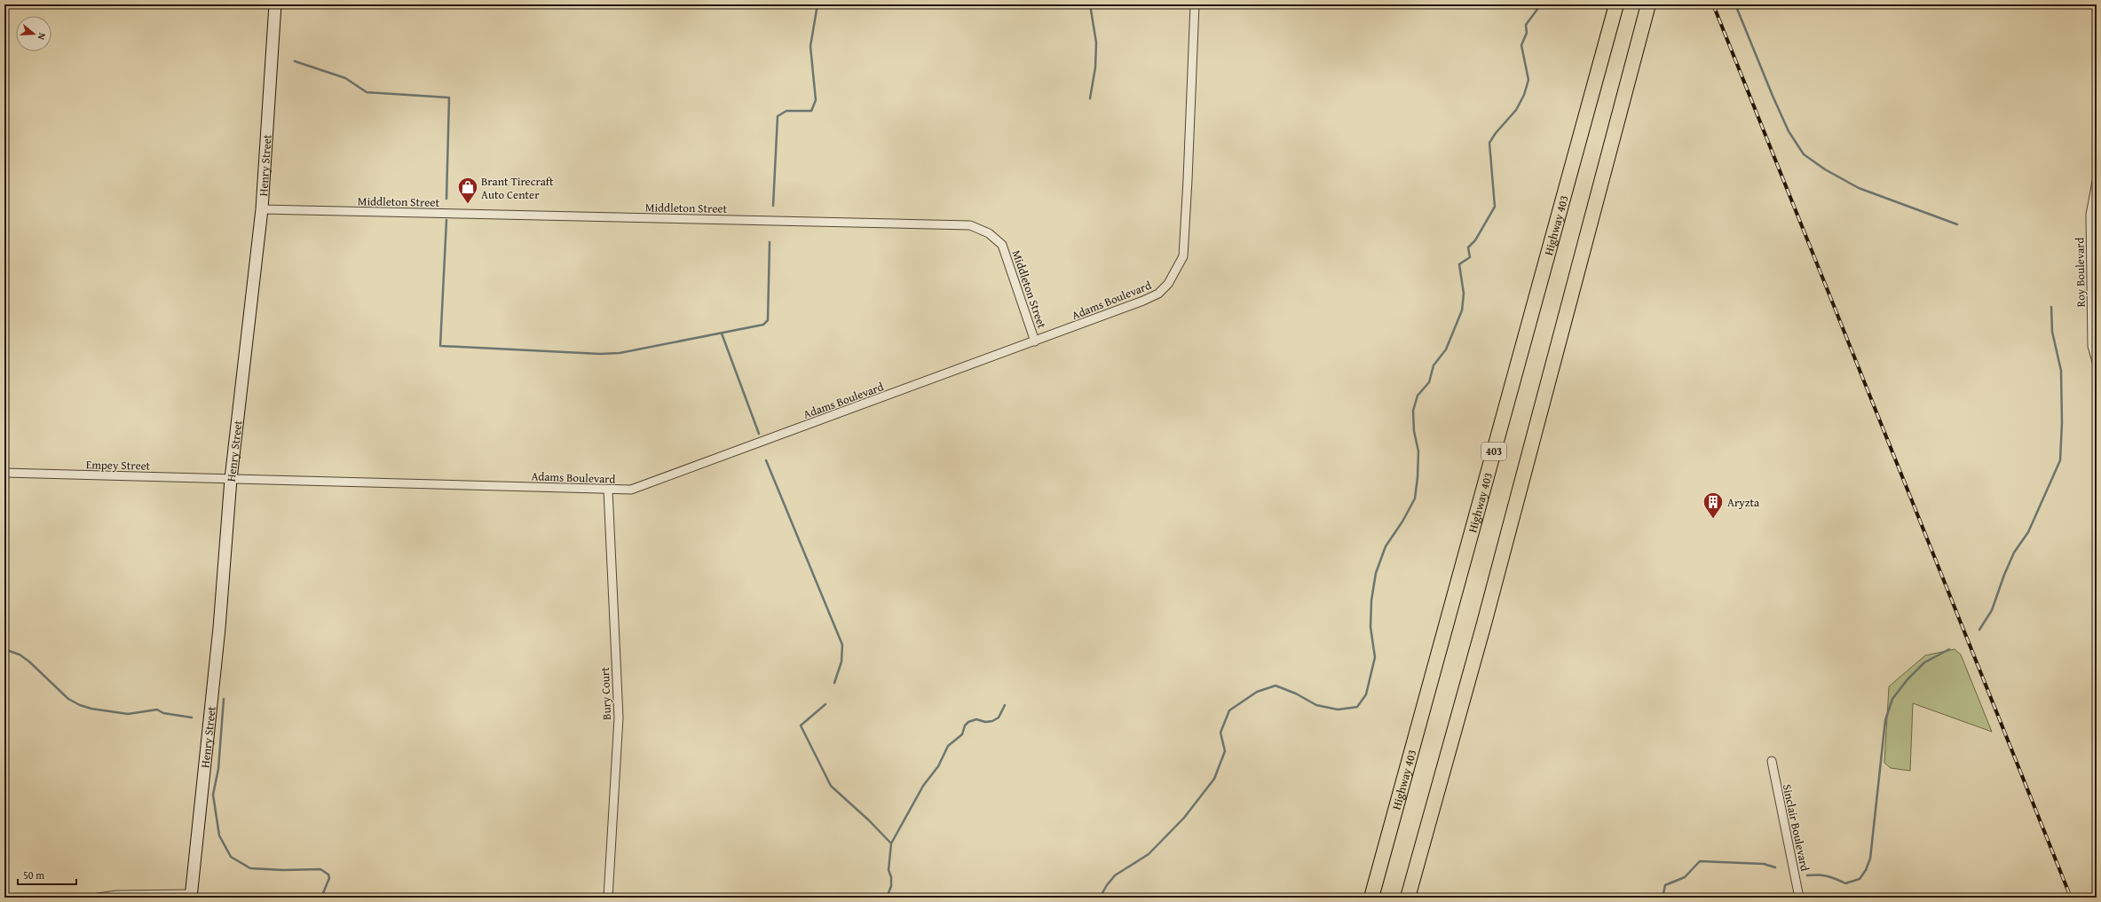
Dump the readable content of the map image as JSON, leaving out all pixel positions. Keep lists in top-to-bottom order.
{
  "streets": {
    "highway": ["Highway 403", "403"],
    "main road": ["Henry Street"],
    "street": [
      "Middleton Street",
      "Roy Boulevard",
      "Adams Boulevard",
      "Empey Street",
      "Bury Court",
      "Sinclair Boulevard"
    ]
  },
  "crossings": [
    ["Henry Street", "Middleton Street"],
    ["Henry Street", "Adams Boulevard"],
    ["Henry Street", "Empey Street"],
    ["Middleton Street", "Adams Boulevard"],
    ["Adams Boulevard", "Empey Street"],
    ["Adams Boulevard", "Bury Court"]
  ],
  "places": {
    "shop": ["Brant Tirecraft Auto Center"],
    "building": ["Aryzta"]
  },
  "scale_bar": "50 m",
  "north": "right"
}
